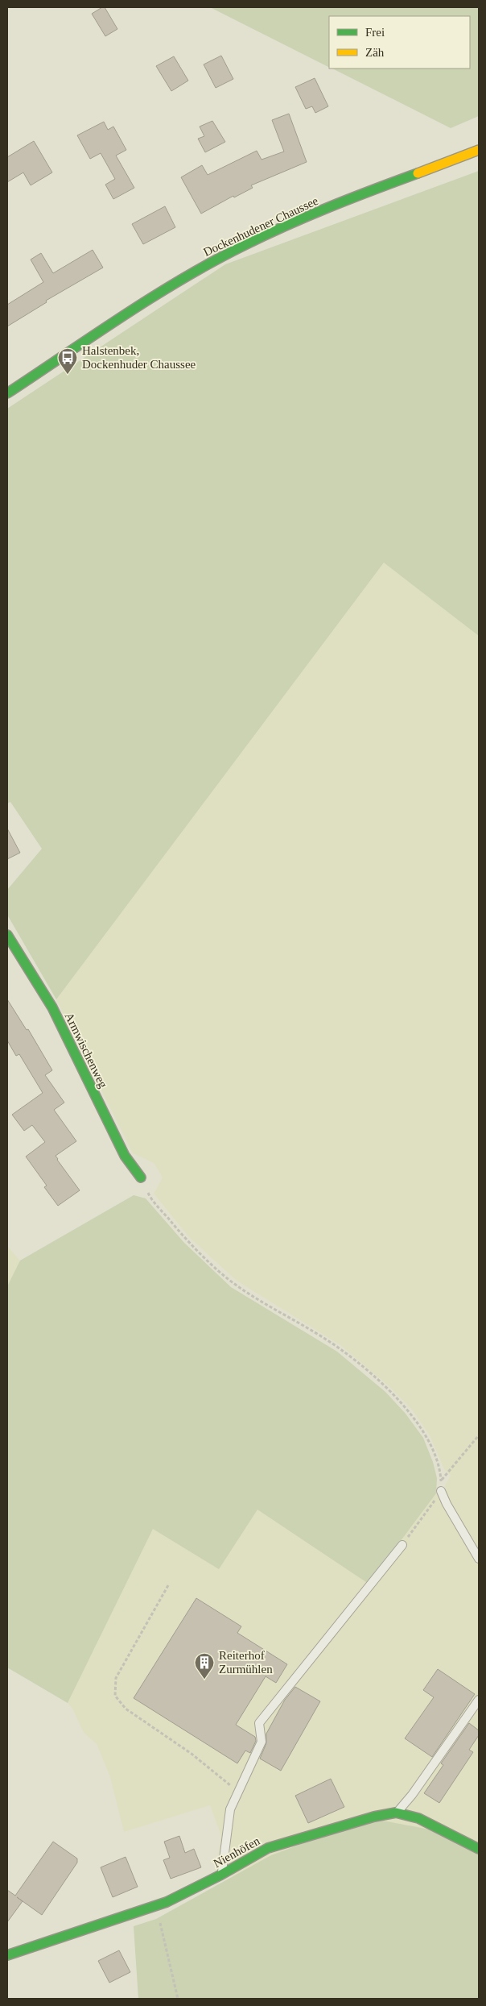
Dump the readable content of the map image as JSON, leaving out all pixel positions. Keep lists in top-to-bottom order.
{
  "streets": {
    "street": ["Dockenhudener Chaussee", "Armwischenweg", "Nienhöfen"]
  },
  "places": {
    "bus stop": ["Halstenbek, Dockenhuder Chaussee"],
    "building": ["Reiterhof Zurmühlen"]
  },
  "legend": ["Frei", "Zäh"]
}
